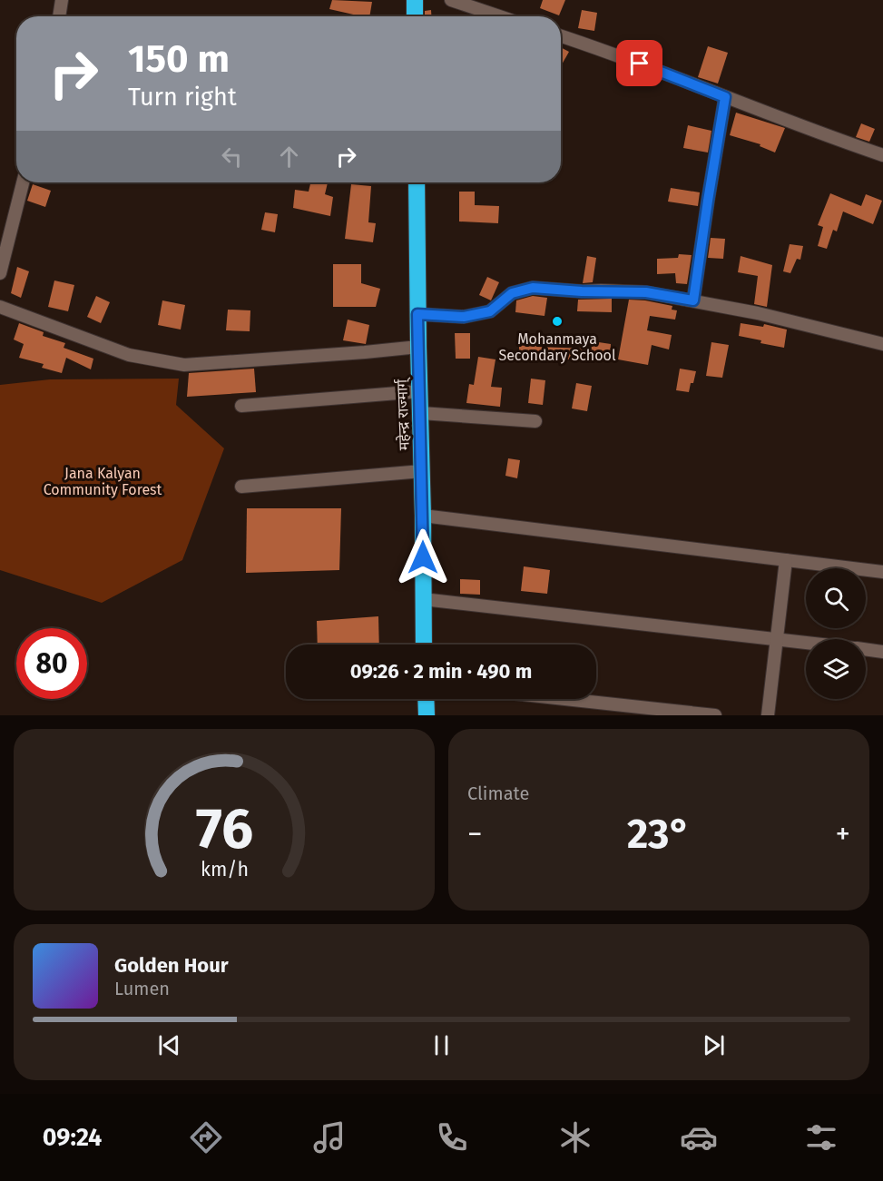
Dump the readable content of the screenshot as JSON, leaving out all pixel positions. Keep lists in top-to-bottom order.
{
  "streets": {
    "highway": ["महेन्द्र राज्मार्ग्"]
  },
  "parks": ["Jana Kalyan Community Forest"],
  "places": ["Mohanmaya Secondary School"],
  "page": {
    "turn": ["150 m", "Turn right"],
    "limit": "80",
    "trip": "09:26 · 2 min · 490 m",
    "tile": "Climate",
    "heat": ["−", "23°", "+"],
    "song": ["Golden Hour", "Lumen"],
    "tabs": "09:24",
    "gauge": ["76", "km/h"]
  }
}
